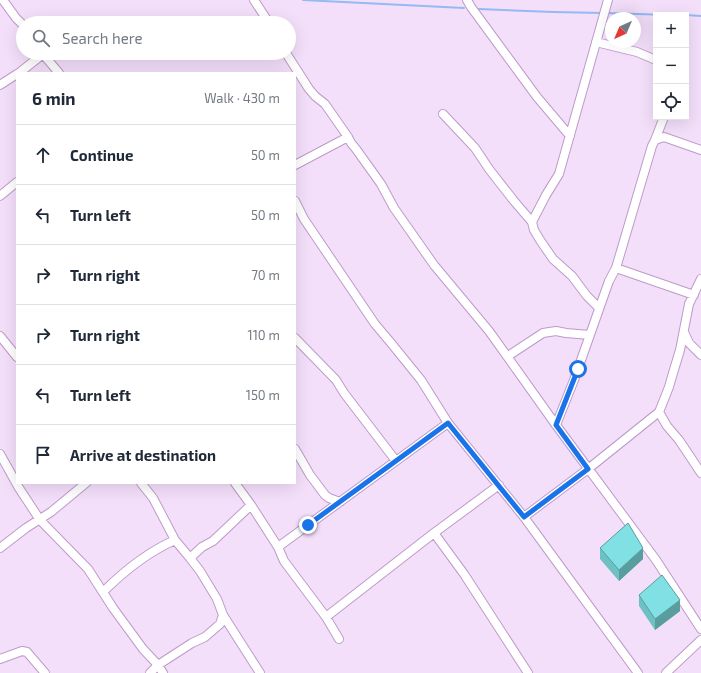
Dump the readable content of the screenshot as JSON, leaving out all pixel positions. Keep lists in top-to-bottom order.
{
  "north": "bottom left",
  "page": {
    "map_buttons": ["+", "−"],
    "search": "Search here",
    "heading": ["6 min", "Walk · 430 m"],
    "list": [
      ["Continue", "50 m"],
      ["Turn left", "50 m"],
      ["Turn right", "70 m"],
      ["Turn right", "110 m"],
      ["Turn left", "150 m"],
      "Arrive at destination"
    ]
  }
}
